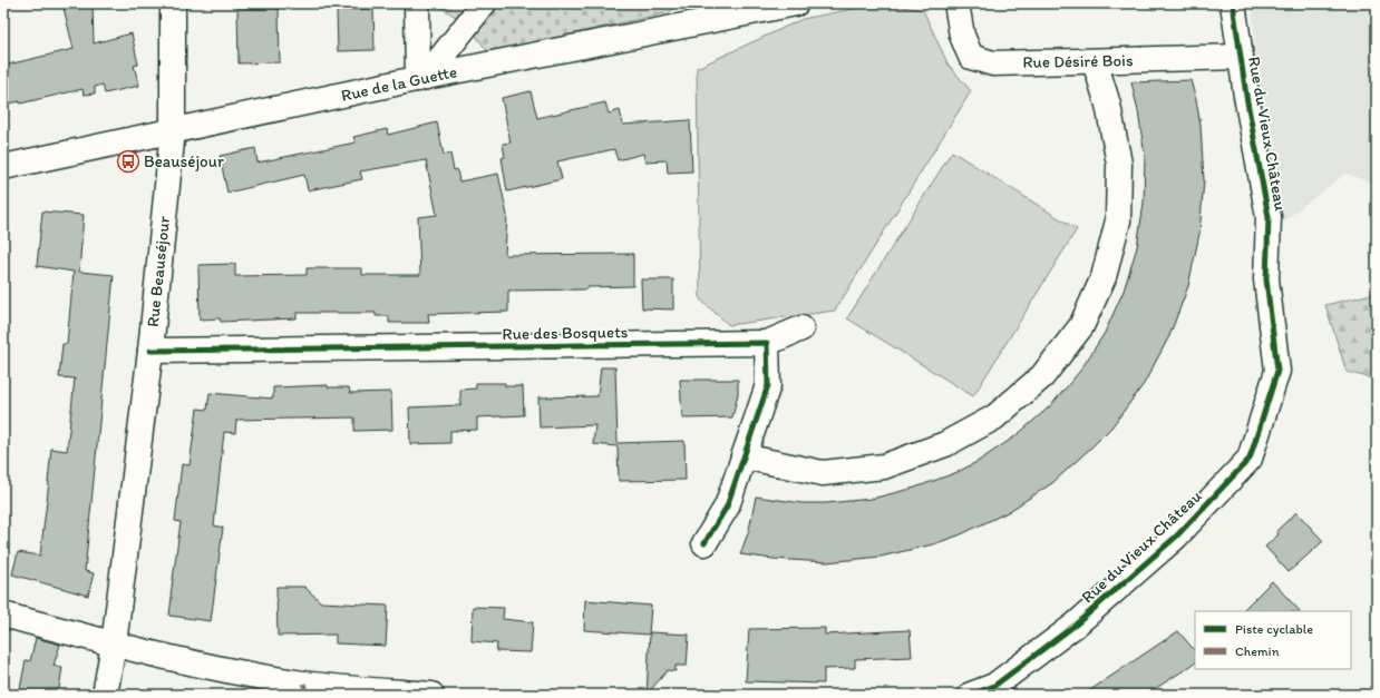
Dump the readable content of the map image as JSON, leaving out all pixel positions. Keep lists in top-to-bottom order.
{
  "streets": {
    "street": [
      "Rue Désiré Bois",
      "Rue de la Guette",
      "Rue du Vieux Château",
      "Rue Beauséjour",
      "Rue des Bosquets"
    ]
  },
  "crossings": [
    ["Rue Désiré Bois", "Rue du Vieux Château"],
    ["Rue de la Guette", "Rue Beauséjour"],
    ["Rue Beauséjour", "Rue des Bosquets"]
  ],
  "places": {
    "bus stop": ["Beauséjour"]
  },
  "legend": ["Piste cyclable", "Chemin"]
}
